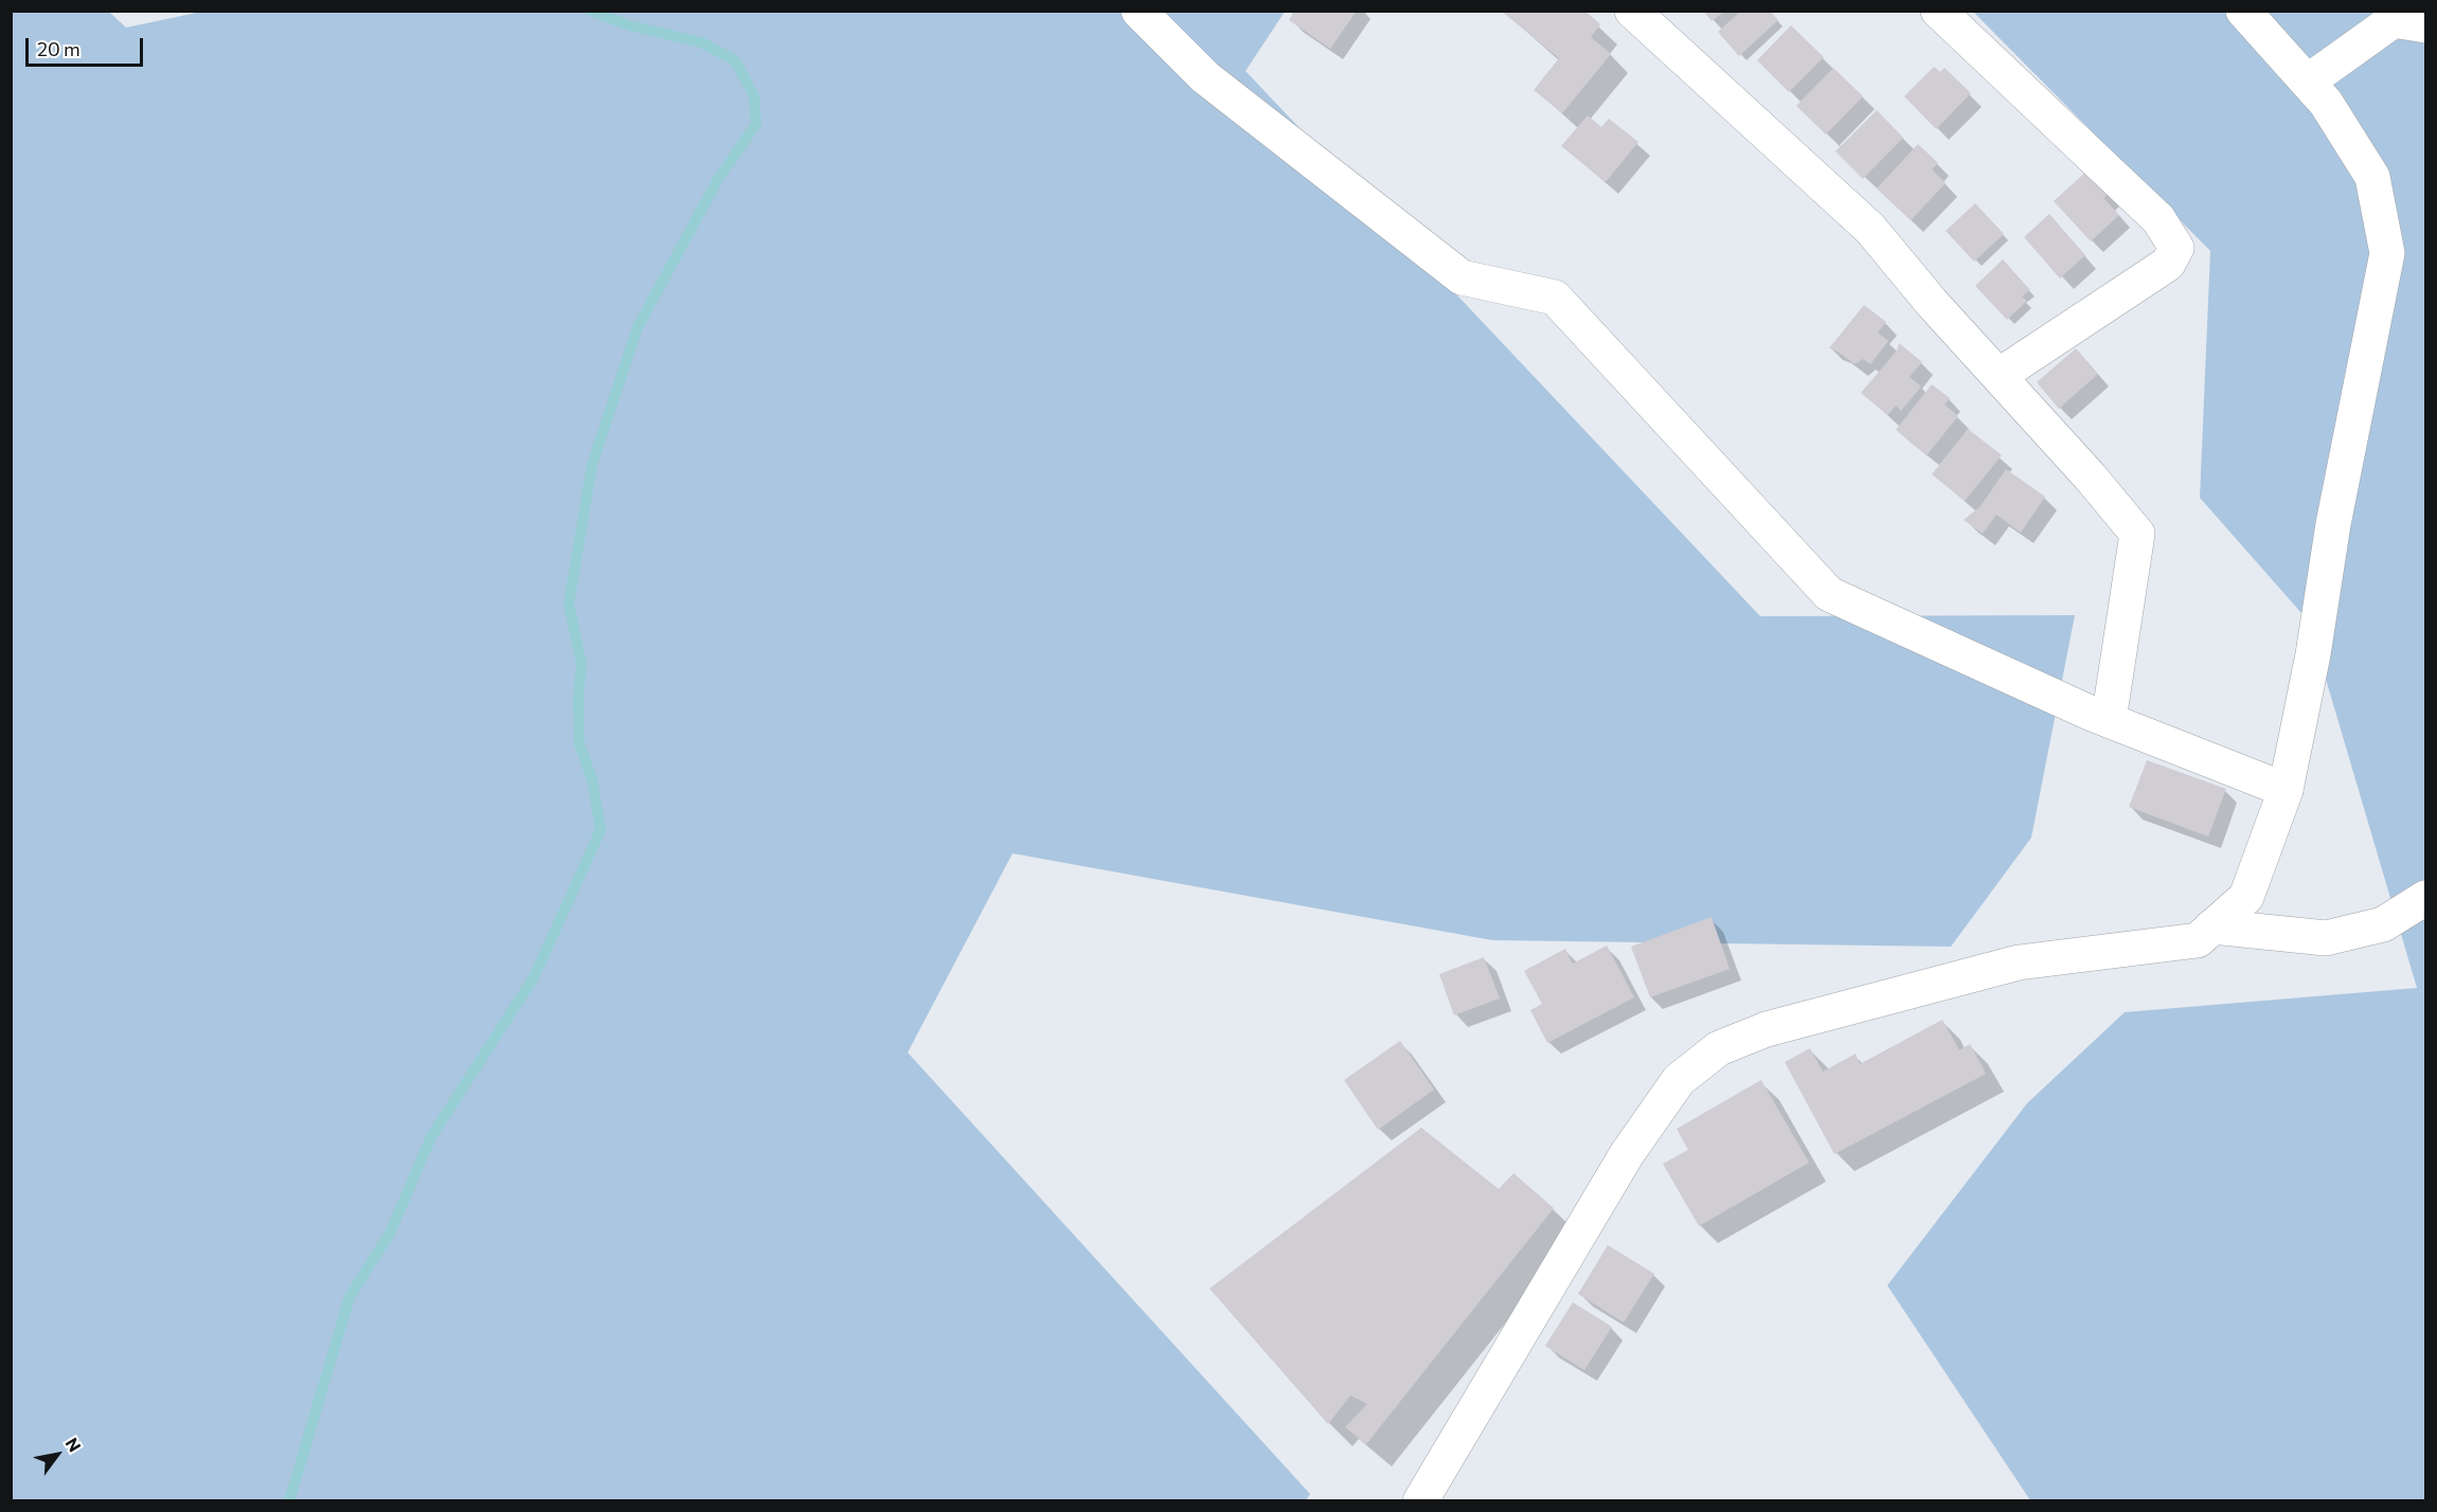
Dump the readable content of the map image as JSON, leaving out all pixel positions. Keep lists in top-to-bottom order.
{
  "scale_bar": "20 m",
  "north": "top right"
}
